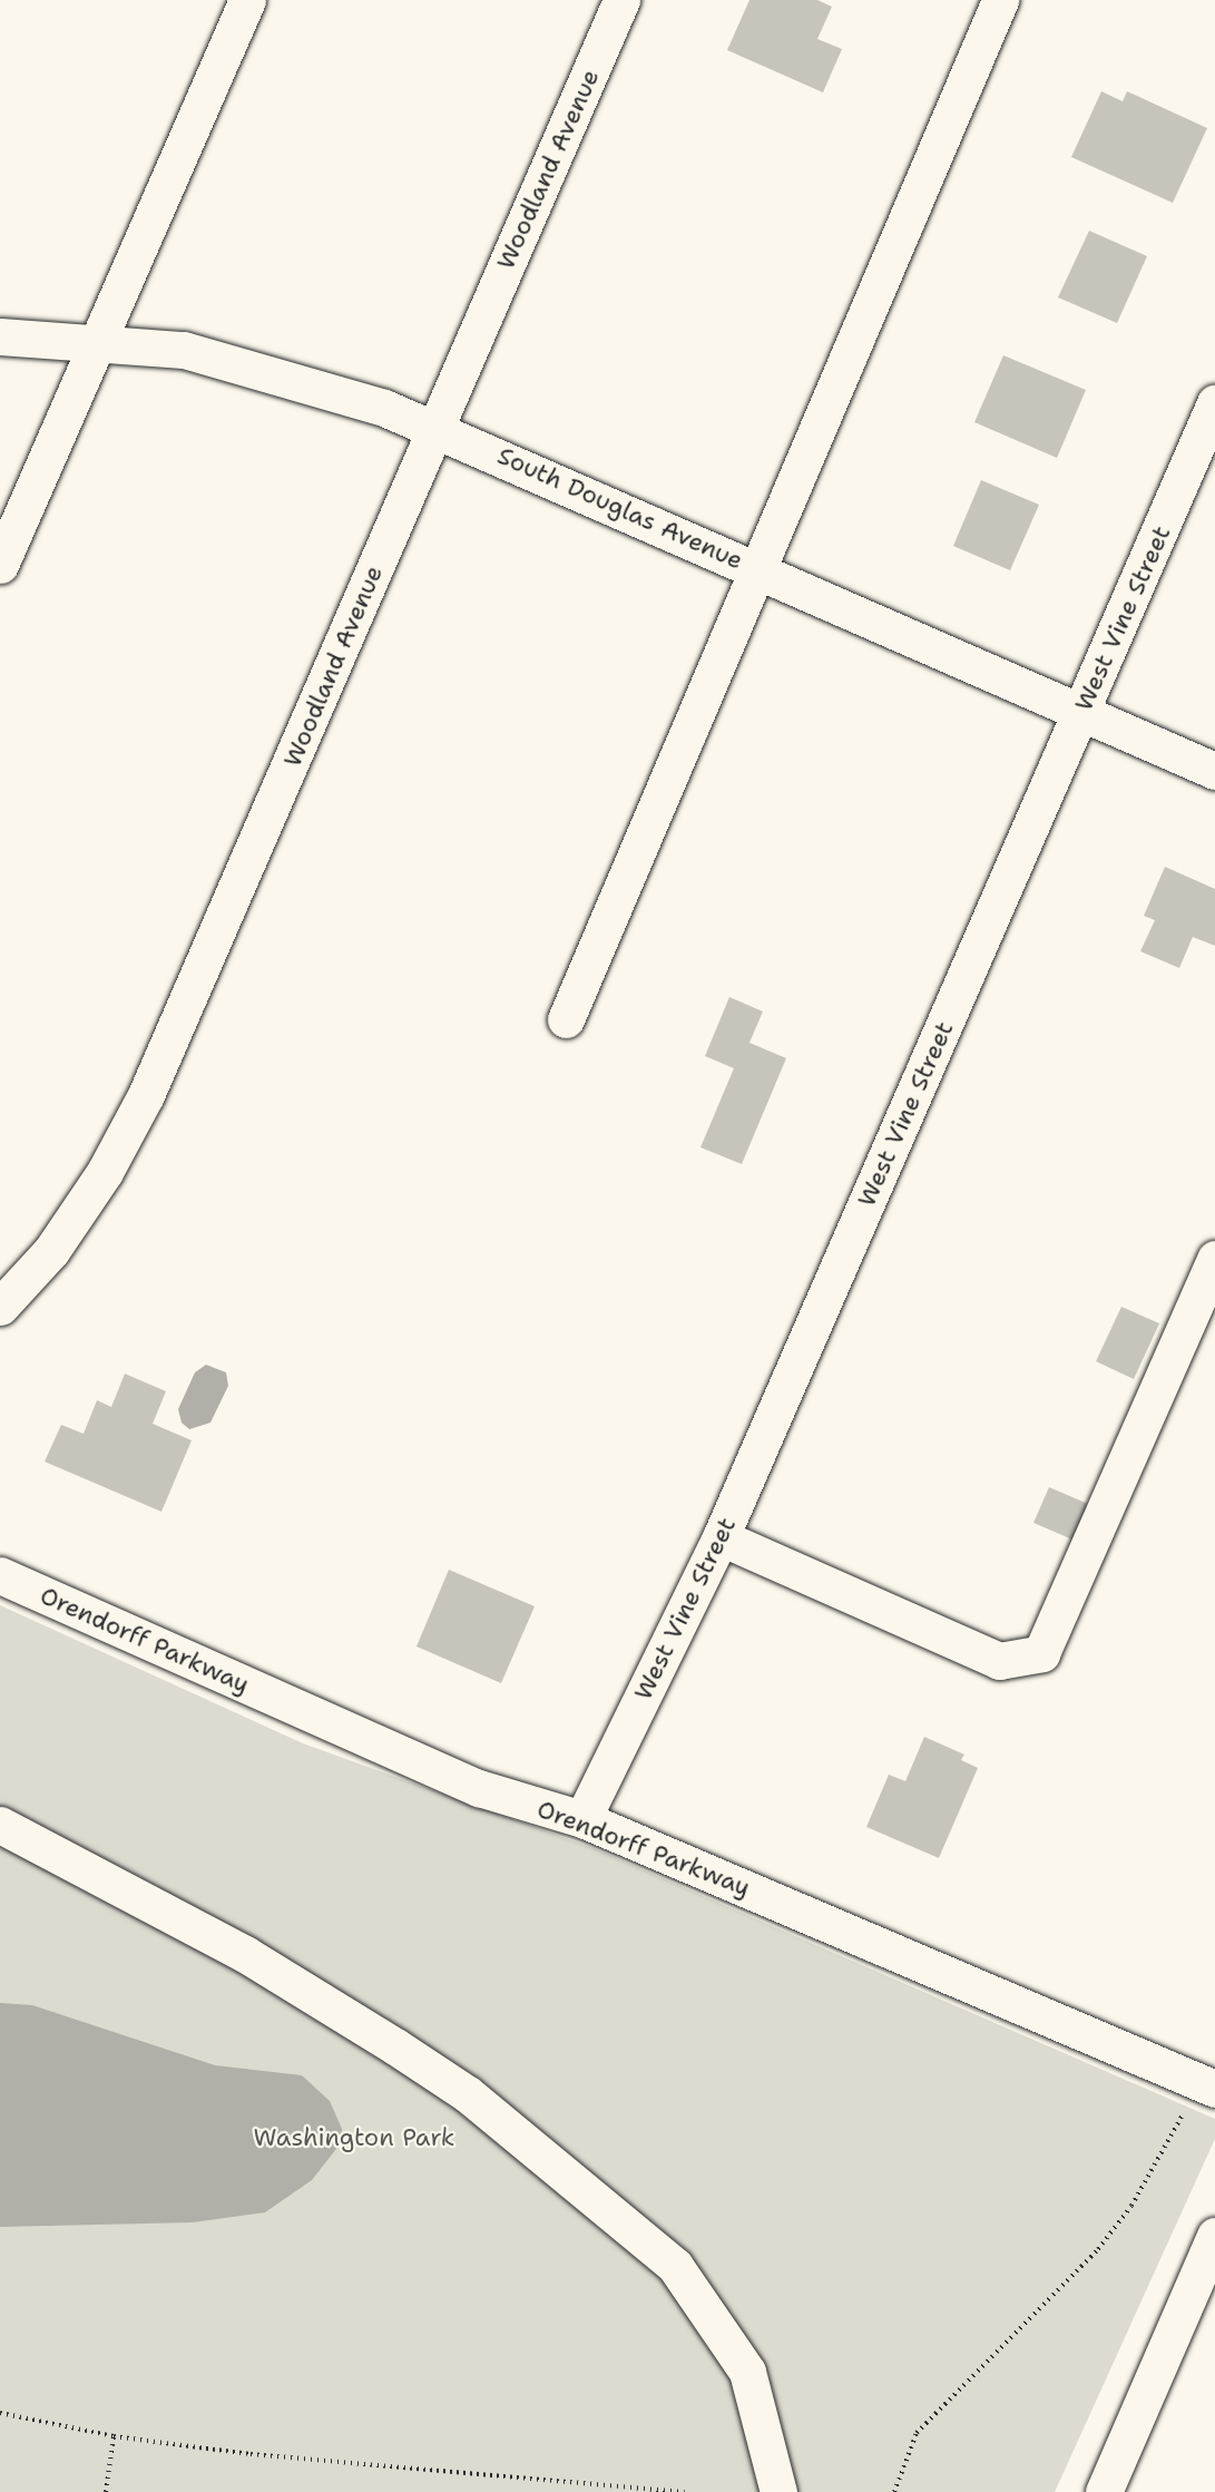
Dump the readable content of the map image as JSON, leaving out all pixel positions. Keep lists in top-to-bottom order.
{
  "streets": {
    "street": [
      "Woodland Avenue",
      "South Douglas Avenue",
      "West Vine Street",
      "Orendorff Parkway"
    ]
  },
  "crossings": [
    ["Woodland Avenue", "South Douglas Avenue"],
    ["South Douglas Avenue", "West Vine Street"],
    ["West Vine Street", "Orendorff Parkway"]
  ],
  "parks": ["Washington Park"]
}
